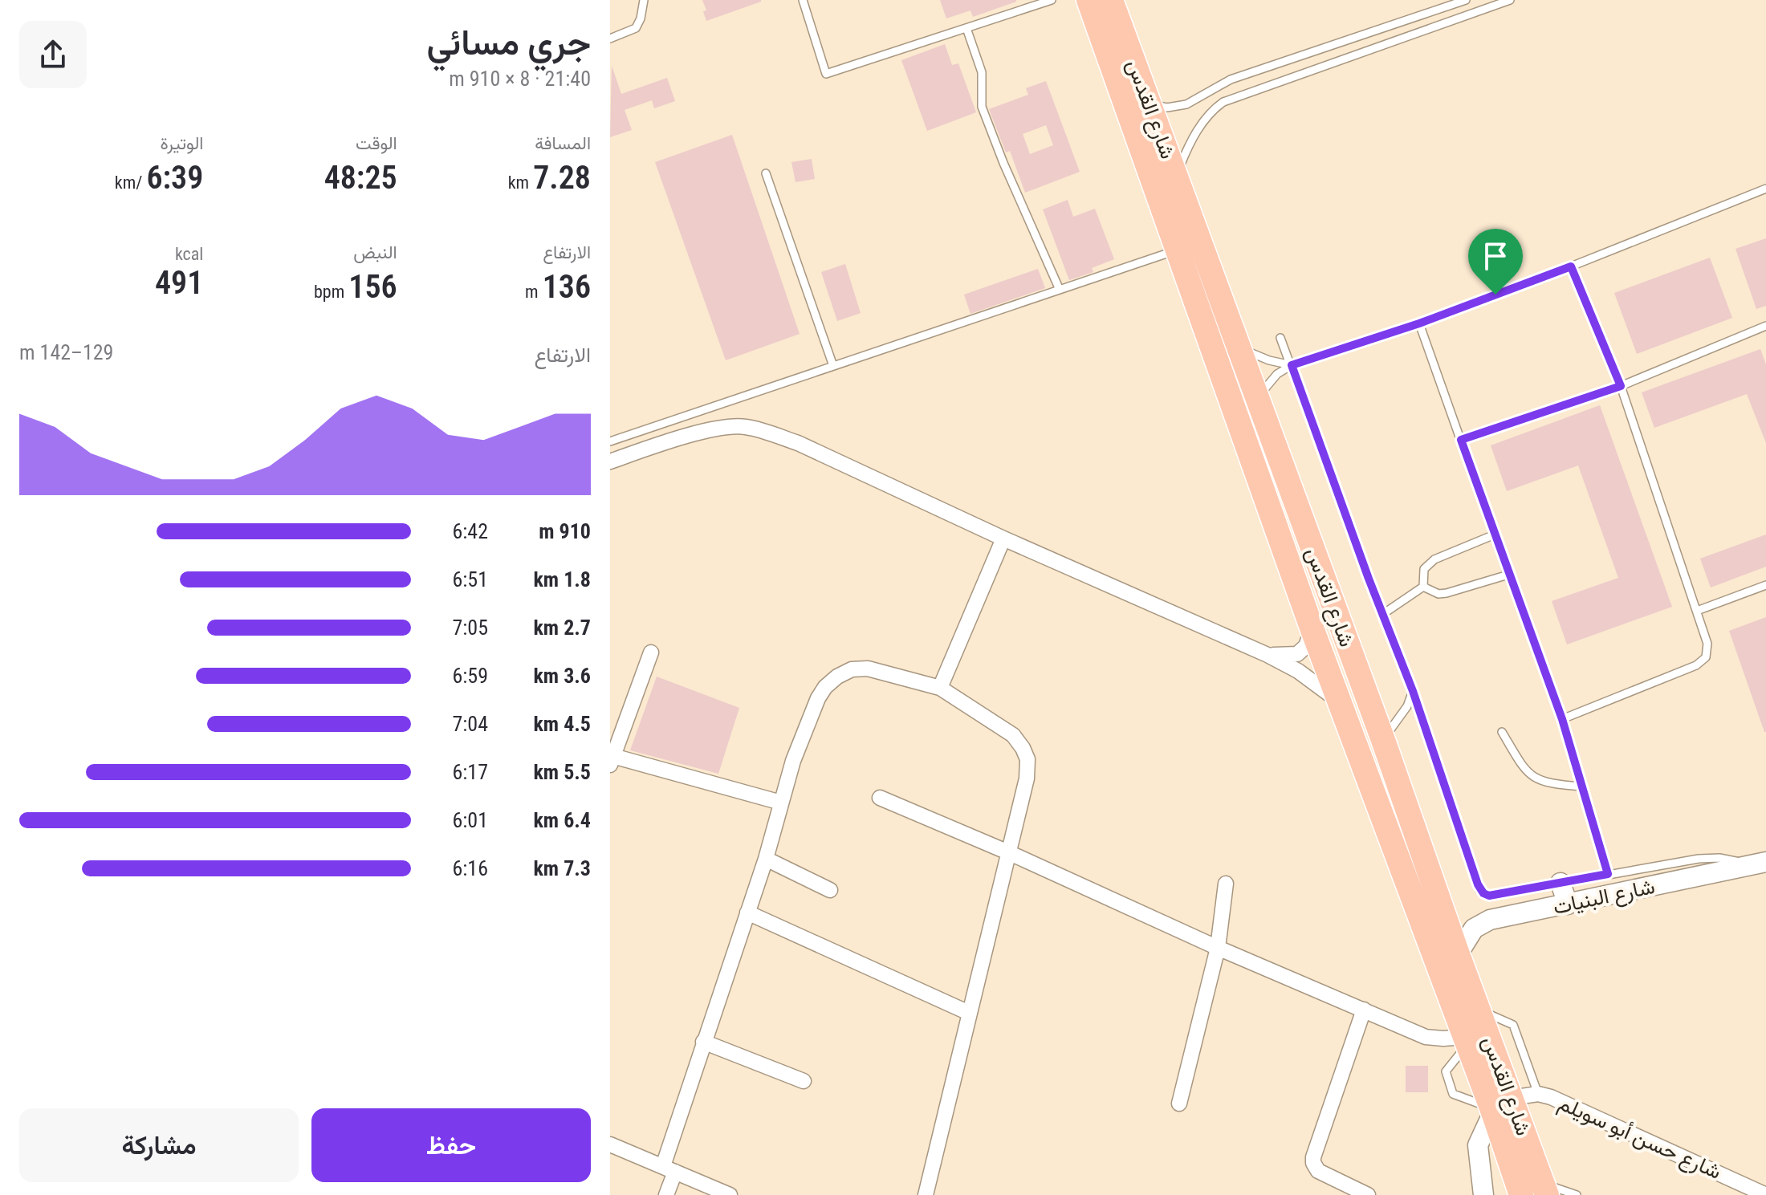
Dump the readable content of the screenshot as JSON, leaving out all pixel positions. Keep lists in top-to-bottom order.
{
  "streets": {
    "highway": ["شارع القدس"],
    "main road": ["شارع البنيات"],
    "street": ["شارع حسن أبو سويلم"]
  },
  "crossings": [
    ["شارع القدس", "شارع البنيات"],
    ["شارع القدس", "شارع حسن أبو سويلم"]
  ],
  "page": {
    "heading": ["جري مسائي", "21:40 · 8 × 910 m"],
    "stats": [
      ["المسافة", "7.28 km"],
      ["الوقت", "48:25"],
      ["الوتيرة", "6:39 /km"],
      ["الارتفاع", "136 m"],
      ["النبض", "156 bpm"],
      ["kcal", "491"]
    ],
    "chart": ["الارتفاع", "129–142 m"],
    "list": [
      {
        "name": "910 m",
        "note": "6:42"
      },
      {
        "name": "1.8 km",
        "note": "6:51"
      },
      {
        "name": "2.7 km",
        "note": "7:05"
      },
      {
        "name": "3.6 km",
        "note": "6:59"
      },
      {
        "name": "4.5 km",
        "note": "7:04"
      },
      {
        "name": "5.5 km",
        "note": "6:17"
      },
      {
        "name": "6.4 km",
        "note": "6:01"
      },
      {
        "name": "7.3 km",
        "note": "6:16"
      }
    ],
    "buttons": ["حفظ", "مشاركة"]
  }
}
